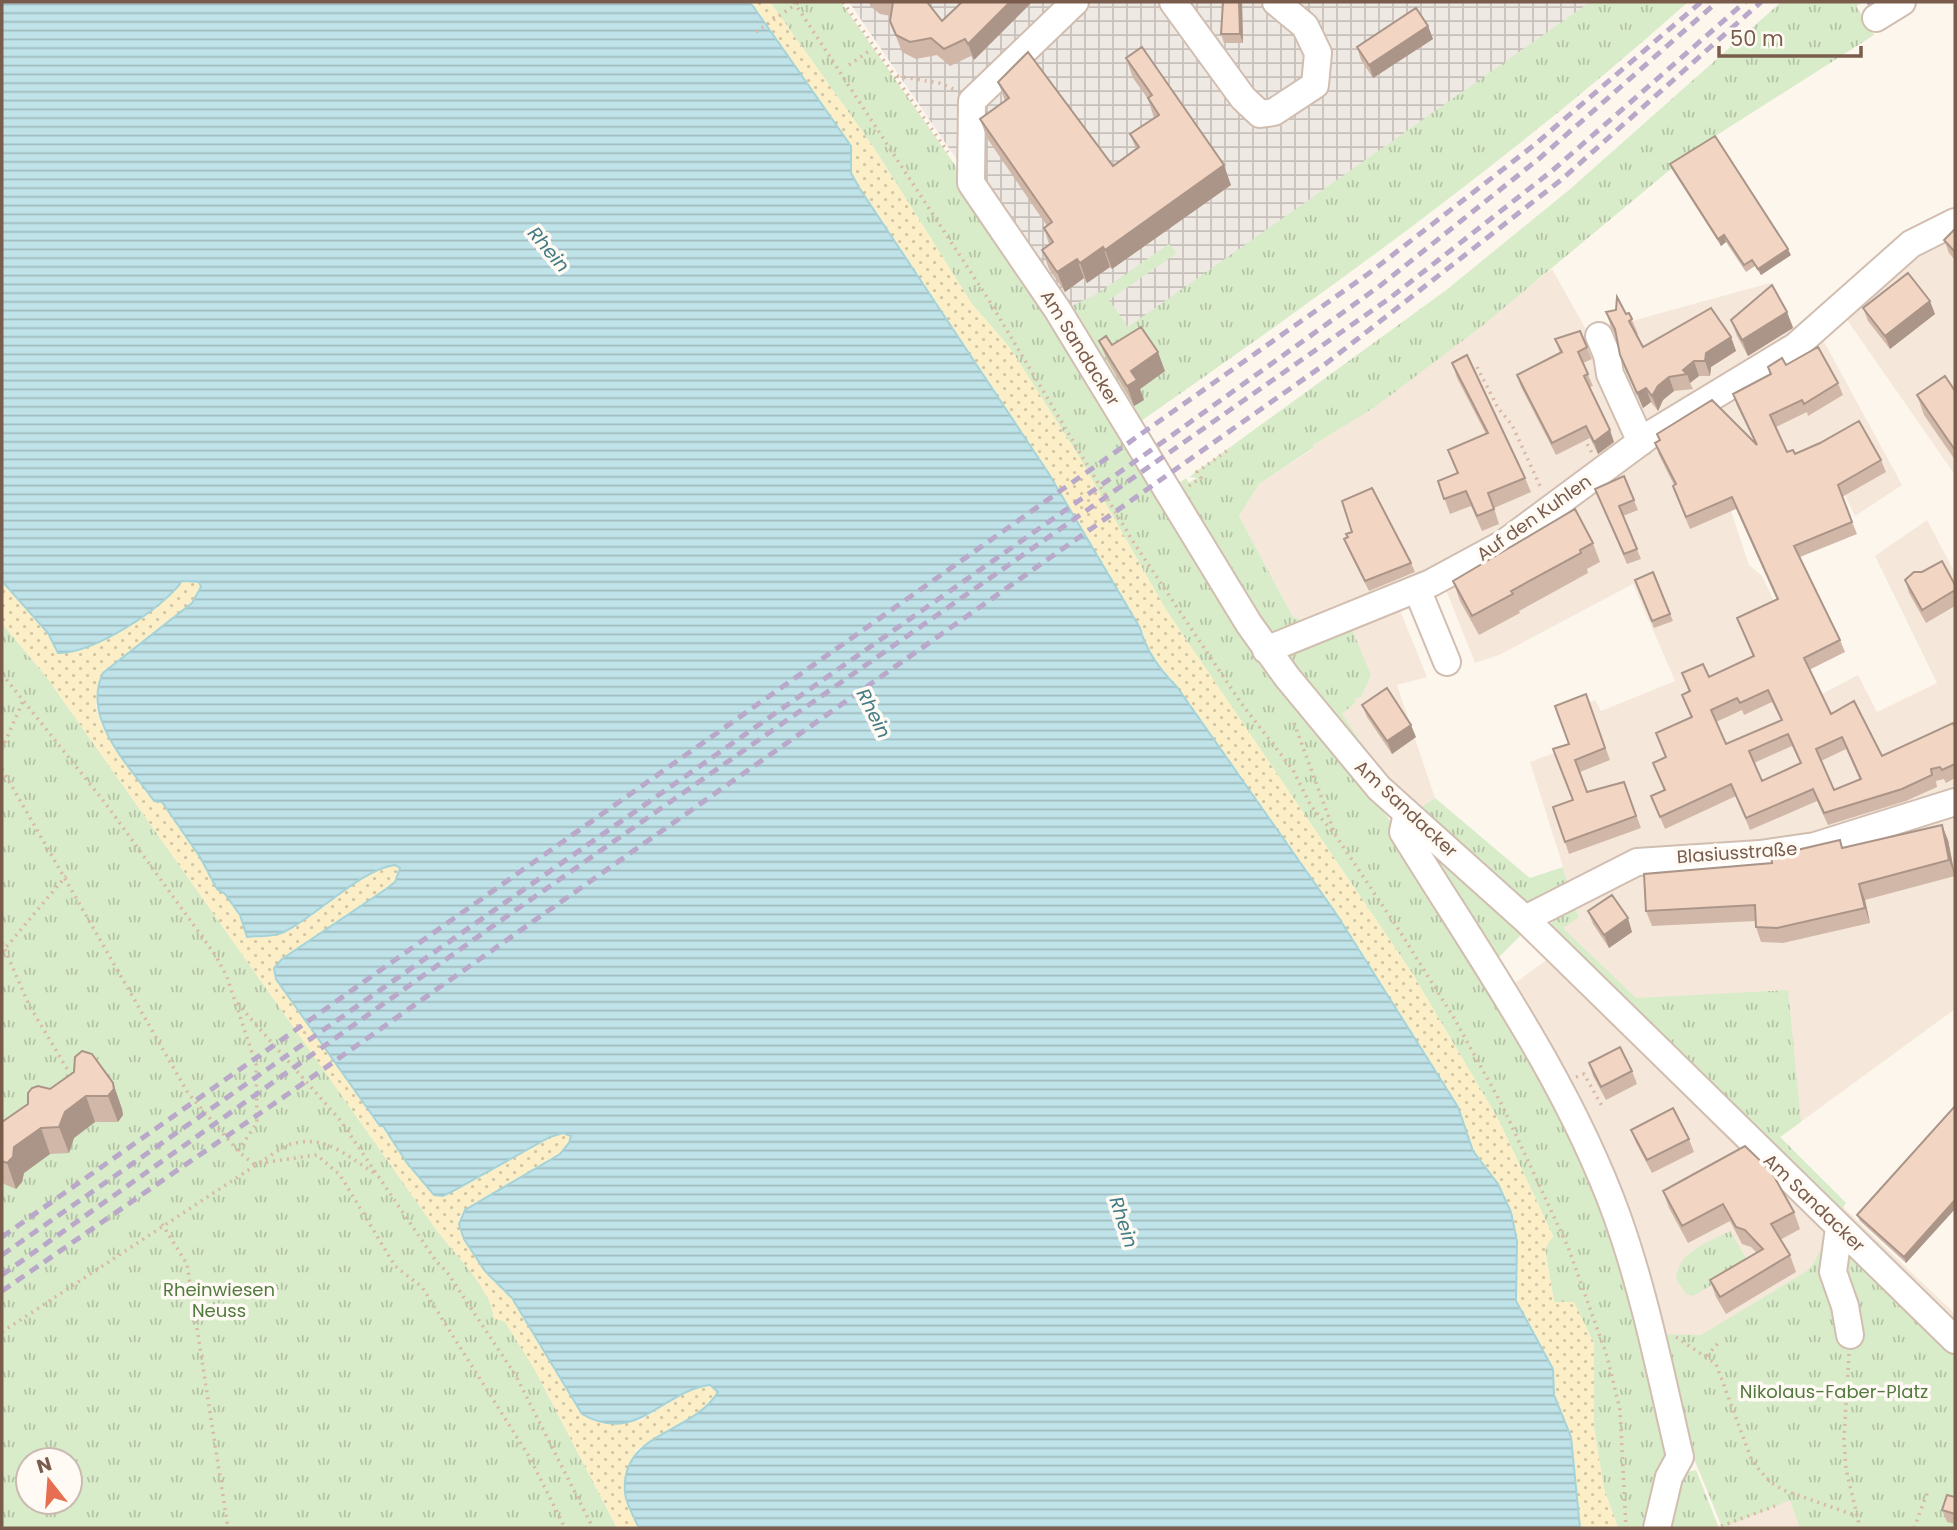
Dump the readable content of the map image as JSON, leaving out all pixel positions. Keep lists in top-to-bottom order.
{
  "streets": {
    "street": ["Am Sandacker", "Auf den Kuhlen", "Blasiusstraße"]
  },
  "crossings": [
    ["Am Sandacker", "Auf den Kuhlen"],
    ["Am Sandacker", "Blasiusstraße"]
  ],
  "water": ["Rhein"],
  "parks": ["Rheinwiesen Neuss", "Nikolaus-Faber-Platz"],
  "scale_bar": "50 m",
  "north": "top"
}
